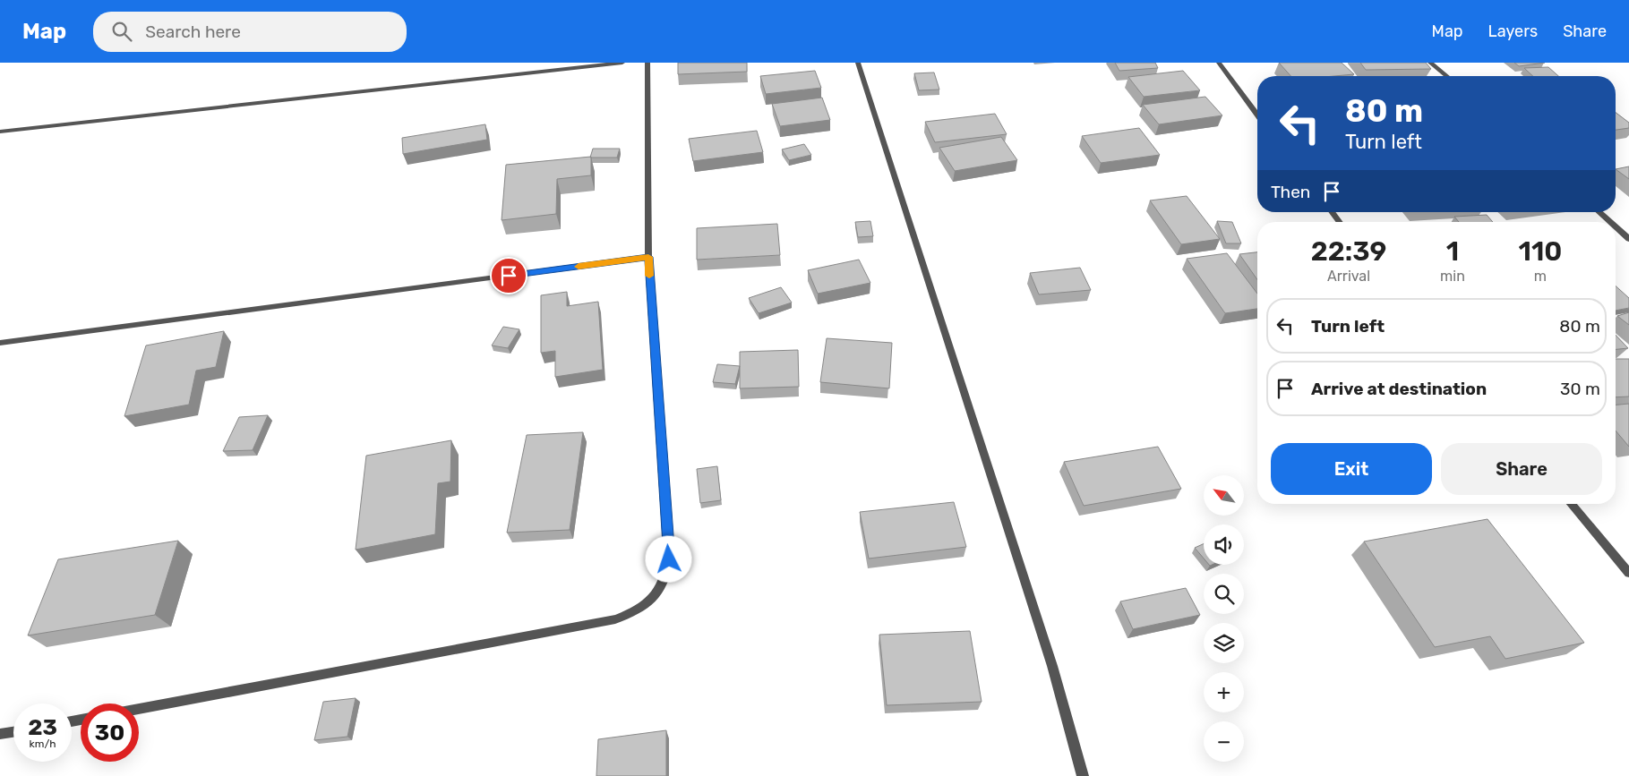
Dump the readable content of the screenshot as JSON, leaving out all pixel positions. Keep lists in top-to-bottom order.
{
  "north": "top left",
  "page": {
    "header": "Map",
    "search": "Search here",
    "nav": ["Map", "Layers", "Share"],
    "turn": ["80 m", "Turn left"],
    "then": "Then",
    "eta": [
      "22:39",
      "Arrival",
      "1",
      "min",
      "110",
      "m"
    ],
    "list": [
      {
        "name": "Turn left",
        "value": "80 m"
      },
      {
        "name": "Arrive at destination",
        "value": "30 m"
      }
    ],
    "buttons": ["Exit", "Share"],
    "map_buttons": ["+", "−"],
    "speed": "23 km/h",
    "limit": "30"
  }
}
